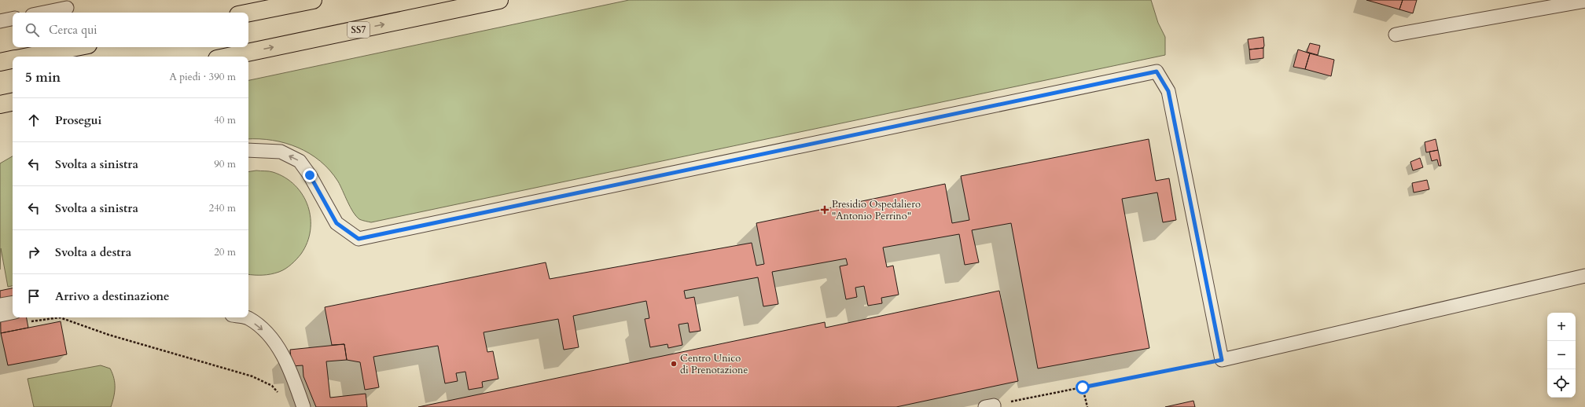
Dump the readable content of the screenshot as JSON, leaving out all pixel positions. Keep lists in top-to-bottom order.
{
  "streets": {
    "highway": ["SS7"]
  },
  "places": {
    "health": ["Presidio Ospedaliero \"Antonio Perrino\""],
    "other": ["Centro Unico di Prenotazione"]
  },
  "page": {
    "search": "Cerca qui",
    "heading": ["5 min", "A piedi · 390 m"],
    "list": [
      ["Prosegui", "40 m"],
      ["Svolta a sinistra", "90 m"],
      ["Svolta a sinistra", "240 m"],
      ["Svolta a destra", "20 m"],
      "Arrivo a destinazione"
    ],
    "map_buttons": ["+", "−"]
  }
}
